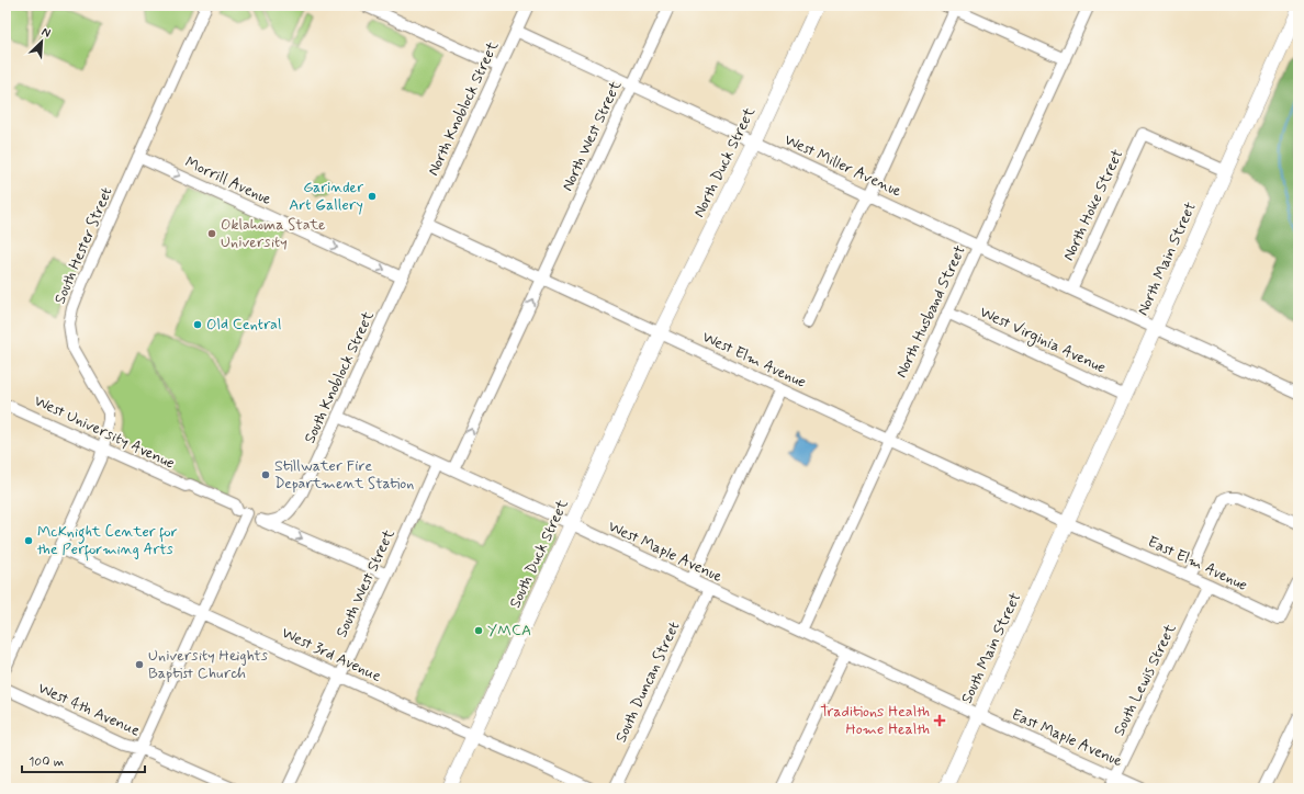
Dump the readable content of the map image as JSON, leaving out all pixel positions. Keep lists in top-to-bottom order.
{
  "streets": {
    "main road": [
      "North Duck Street",
      "North Main Street",
      "South Duck Street",
      "South Main Street"
    ],
    "street": [
      "North Knoblock Street",
      "North West Street",
      "West Miller Avenue",
      "Morrill Avenue",
      "North Hoke Street",
      "South Hester Street",
      "North Husband Street",
      "West Virginia Avenue",
      "West Elm Avenue",
      "South Knoblock Street",
      "West University Avenue",
      "West Maple Avenue",
      "East Elm Avenue",
      "South West Street",
      "West 3rd Avenue",
      "South Lewis Street",
      "South Duncan Street",
      "West 4th Avenue",
      "East Maple Avenue"
    ]
  },
  "crossings": [
    ["North Knoblock Street", "West Miller Avenue"],
    ["North Knoblock Street", "West Elm Avenue"],
    ["North Knoblock Street", "South Knoblock Street"],
    ["North West Street", "West Miller Avenue"],
    ["North West Street", "West Elm Avenue"],
    ["North Duck Street", "West Miller Avenue"],
    ["North Duck Street", "West Elm Avenue"],
    ["North Duck Street", "South Duck Street"],
    ["West Miller Avenue", "North Hoke Street"],
    ["West Miller Avenue", "North Main Street"],
    ["West Miller Avenue", "North Husband Street"],
    ["Morrill Avenue", "South Hester Street"],
    ["Morrill Avenue", "South Knoblock Street"],
    ["North Hoke Street", "North Main Street"],
    ["South Hester Street", "West University Avenue"],
    ["South Hester Street", "West 3rd Avenue"],
    ["North Main Street", "West Virginia Avenue"],
    ["North Main Street", "West Elm Avenue"],
    ["North Main Street", "East Elm Avenue"],
    ["North Main Street", "South Main Street"],
    ["North Husband Street", "West Virginia Avenue"],
    ["North Husband Street", "West Elm Avenue"],
    ["North Husband Street", "West Maple Avenue"],
    ["West Elm Avenue", "South Knoblock Street"],
    ["West Elm Avenue", "South Duck Street"],
    ["West Elm Avenue", "East Elm Avenue"],
    ["West Elm Avenue", "South Main Street"],
    ["South Knoblock Street", "West University Avenue"],
    ["South Knoblock Street", "West Maple Avenue"],
    ["West University Avenue", "South West Street"],
    ["West Maple Avenue", "South Duck Street"],
    ["West Maple Avenue", "South West Street"],
    ["West Maple Avenue", "South Main Street"],
    ["West Maple Avenue", "South Duncan Street"],
    ["West Maple Avenue", "East Maple Avenue"],
    ["South Duck Street", "West 3rd Avenue"],
    ["East Elm Avenue", "South Main Street"],
    ["East Elm Avenue", "South Lewis Street"],
    ["South West Street", "West 3rd Avenue"],
    ["South Main Street", "East Maple Avenue"],
    ["South Lewis Street", "East Maple Avenue"]
  ],
  "one_way": ["Morrill Avenue"],
  "places": {
    "other": [
      "Garinder Art Gallery",
      "Oklahoma State University",
      "Old Central",
      "Stillwater Fire Department Station",
      "McKnight Center for the Performing Arts",
      "YMCA",
      "University Heights Baptist Church"
    ],
    "health": ["Traditions Health Home Health"]
  },
  "scale_bar": "100 m",
  "north": "top right"
}
